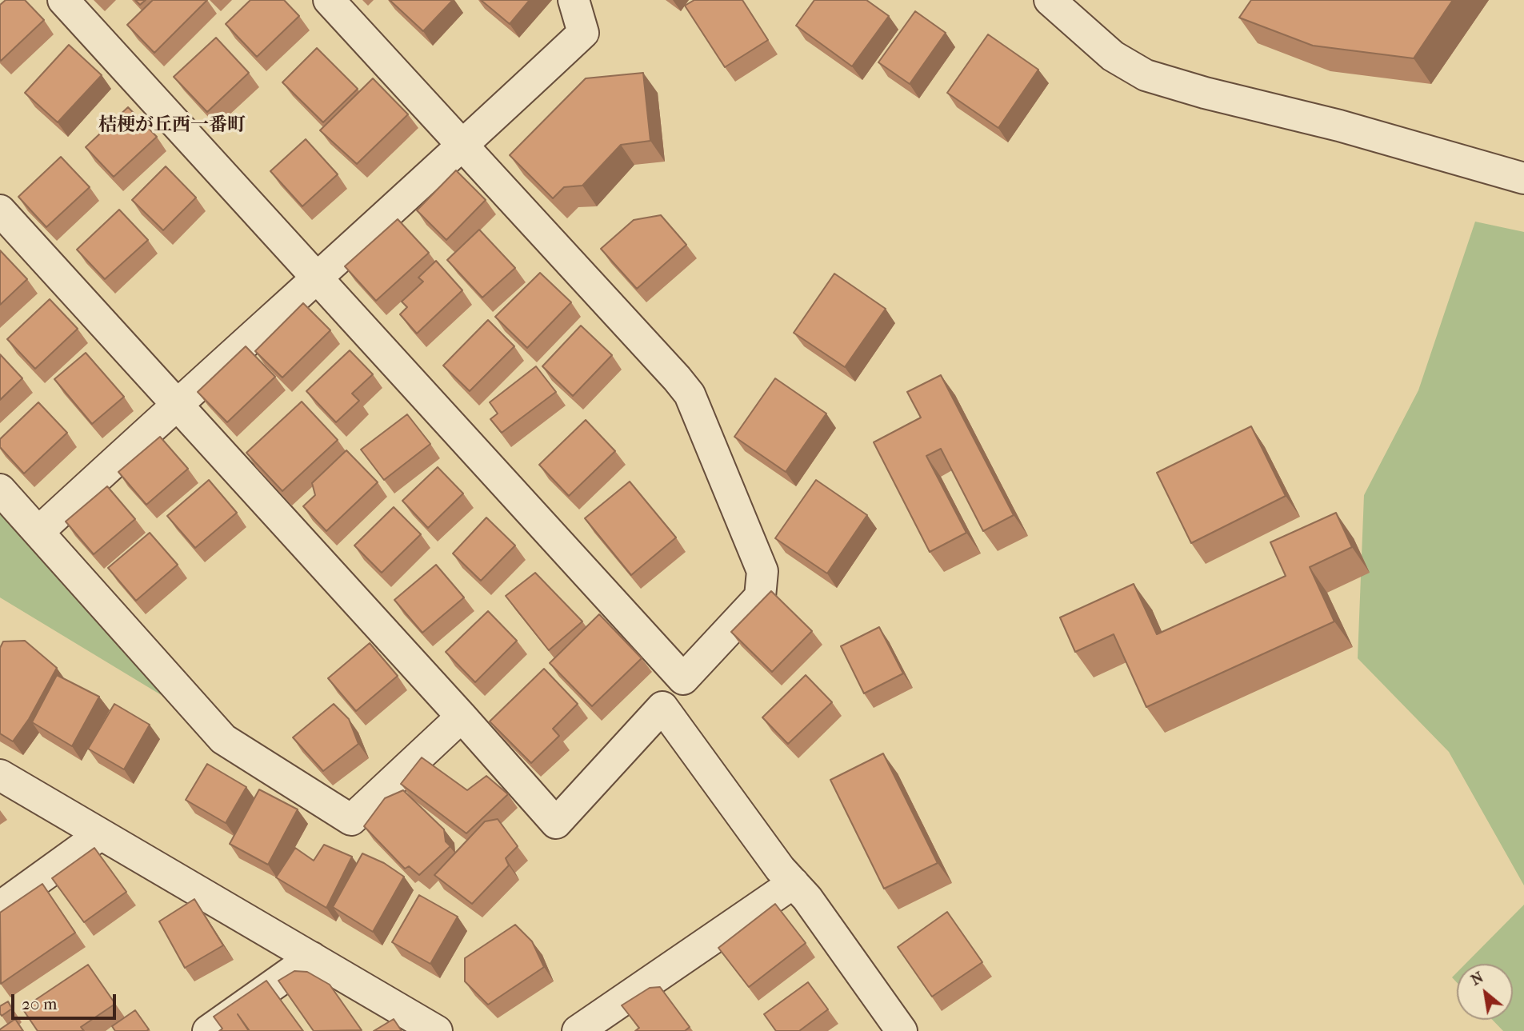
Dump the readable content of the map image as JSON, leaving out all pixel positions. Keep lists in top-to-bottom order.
{
  "districts": ["桔梗が丘西一番町"],
  "scale_bar": "20 m",
  "north": "top left"
}
